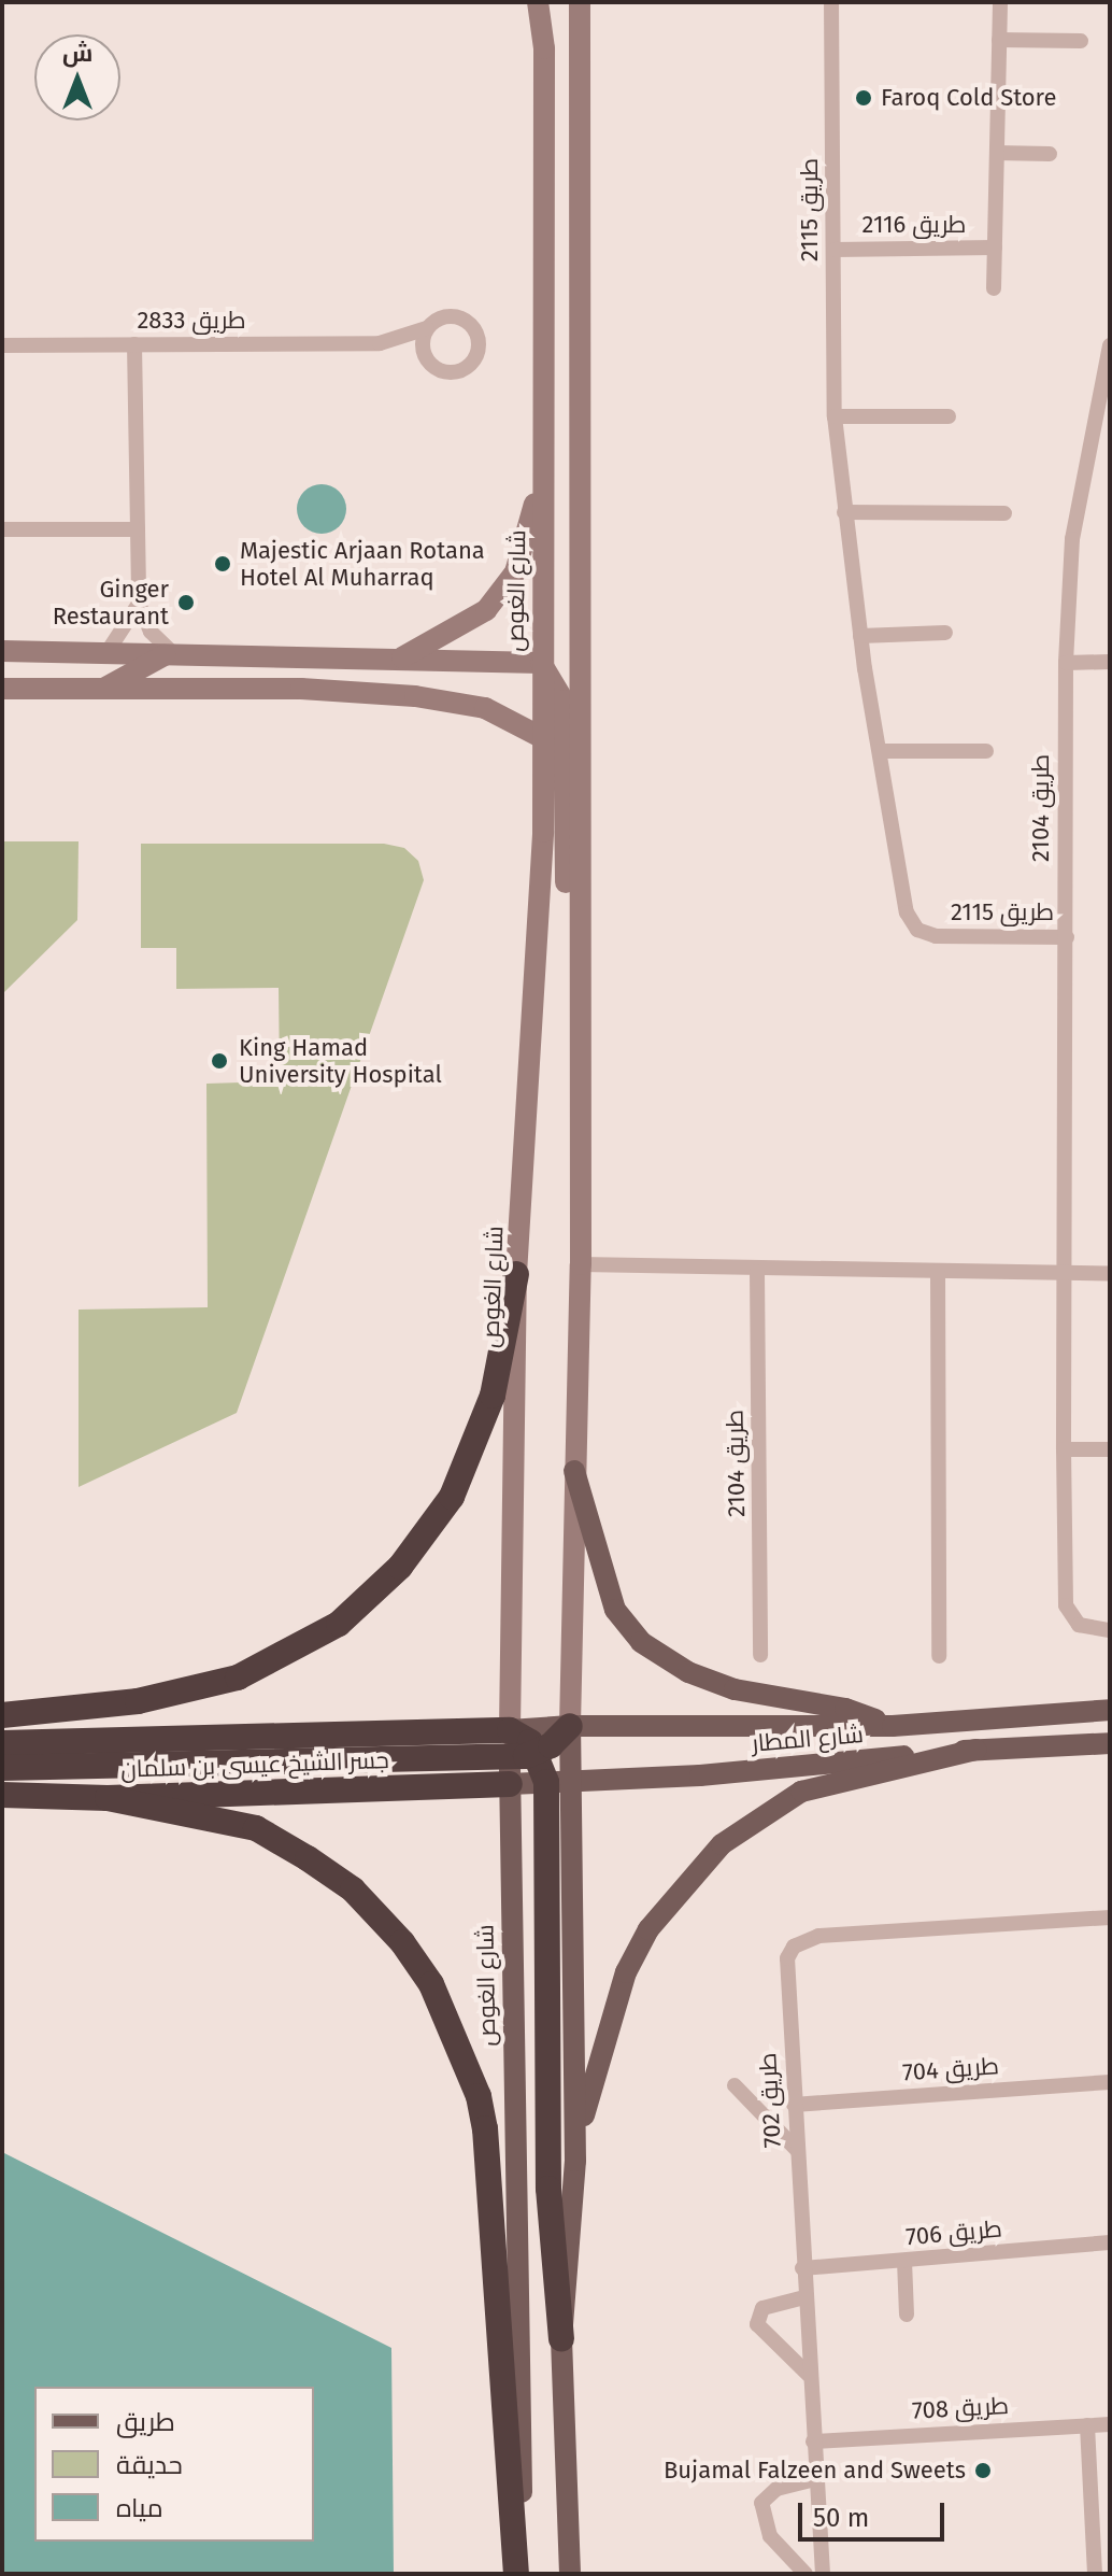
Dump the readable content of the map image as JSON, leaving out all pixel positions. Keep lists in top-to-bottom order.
{
  "streets": {
    "highway": ["جسر الشيخ عيسى بن سلمان"],
    "main road": ["شارع الغوص", "شارع المطار"],
    "street": [
      "طريق 2115",
      "طريق 2116",
      "طريق 2833",
      "طريق 2104",
      "طريق 704",
      "طريق 702",
      "طريق 706",
      "طريق 708"
    ]
  },
  "crossings": [
    ["طريق 2115", "طريق 2116"],
    ["طريق 2115", "طريق 2104"],
    ["شارع الغوص", "شارع المطار"],
    ["شارع الغوص", "جسر الشيخ عيسى بن سلمان"],
    ["شارع المطار", "جسر الشيخ عيسى بن سلمان"],
    ["طريق 704", "طريق 702"],
    ["طريق 702", "طريق 706"],
    ["طريق 702", "طريق 708"]
  ],
  "places": [
    "Faroq Cold Store",
    "Majestic Arjaan Rotana Hotel Al Muharraq",
    "Ginger Restaurant",
    "King Hamad University Hospital",
    "Bujamal Falzeen and Sweets"
  ],
  "legend": ["طريق", "حديقة", "مياه"],
  "scale_bar": "50 m",
  "north": "top"
}
